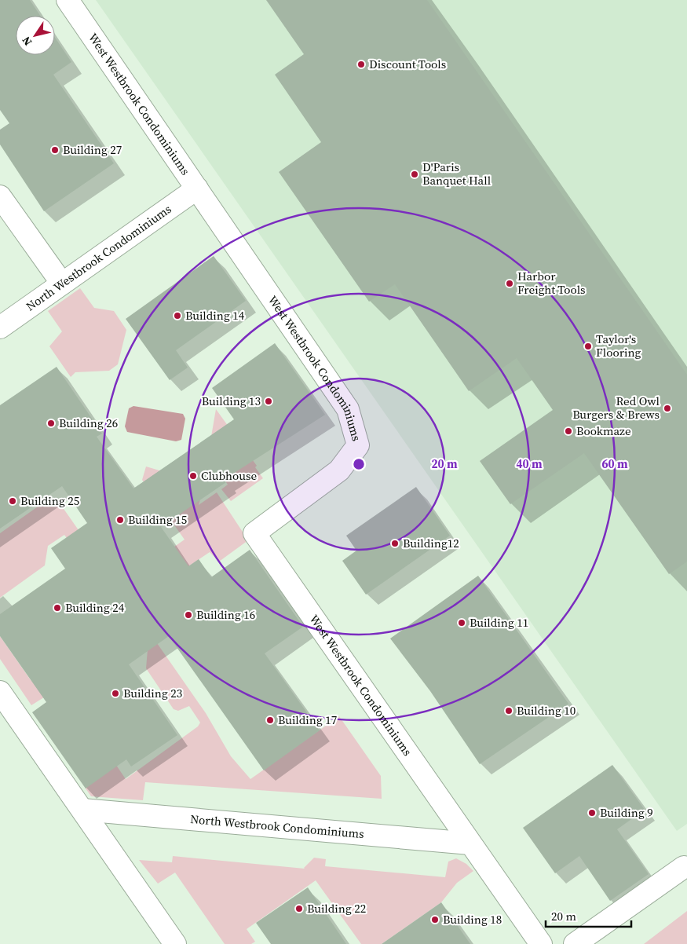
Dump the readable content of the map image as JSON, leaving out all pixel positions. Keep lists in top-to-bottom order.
{
  "streets": {
    "street": ["West Westbrook Condominiums", "North Westbrook Condominiums"]
  },
  "crossings": [
    ["West Westbrook Condominiums", "North Westbrook Condominiums"]
  ],
  "places": [
    "Discount Tools",
    "Building 27",
    "D'Paris Banquet Hall",
    "Harbor Freight Tools",
    "Building 14",
    "Taylor's Flooring",
    "Building 13",
    "Red Owl Burgers & Brews",
    "Building 26",
    "Bookmaze",
    "Clubhouse",
    "Building 25",
    "Building 15",
    "Building12",
    "Building 24",
    "Building 16",
    "Building 11",
    "Building 23",
    "Building 10",
    "Building 17",
    "Building 9",
    "Building 22",
    "Building 18"
  ],
  "scale_bar": "20 m",
  "north": "bottom left",
  "rings": ["20 m", "40 m", "60 m"]
}
